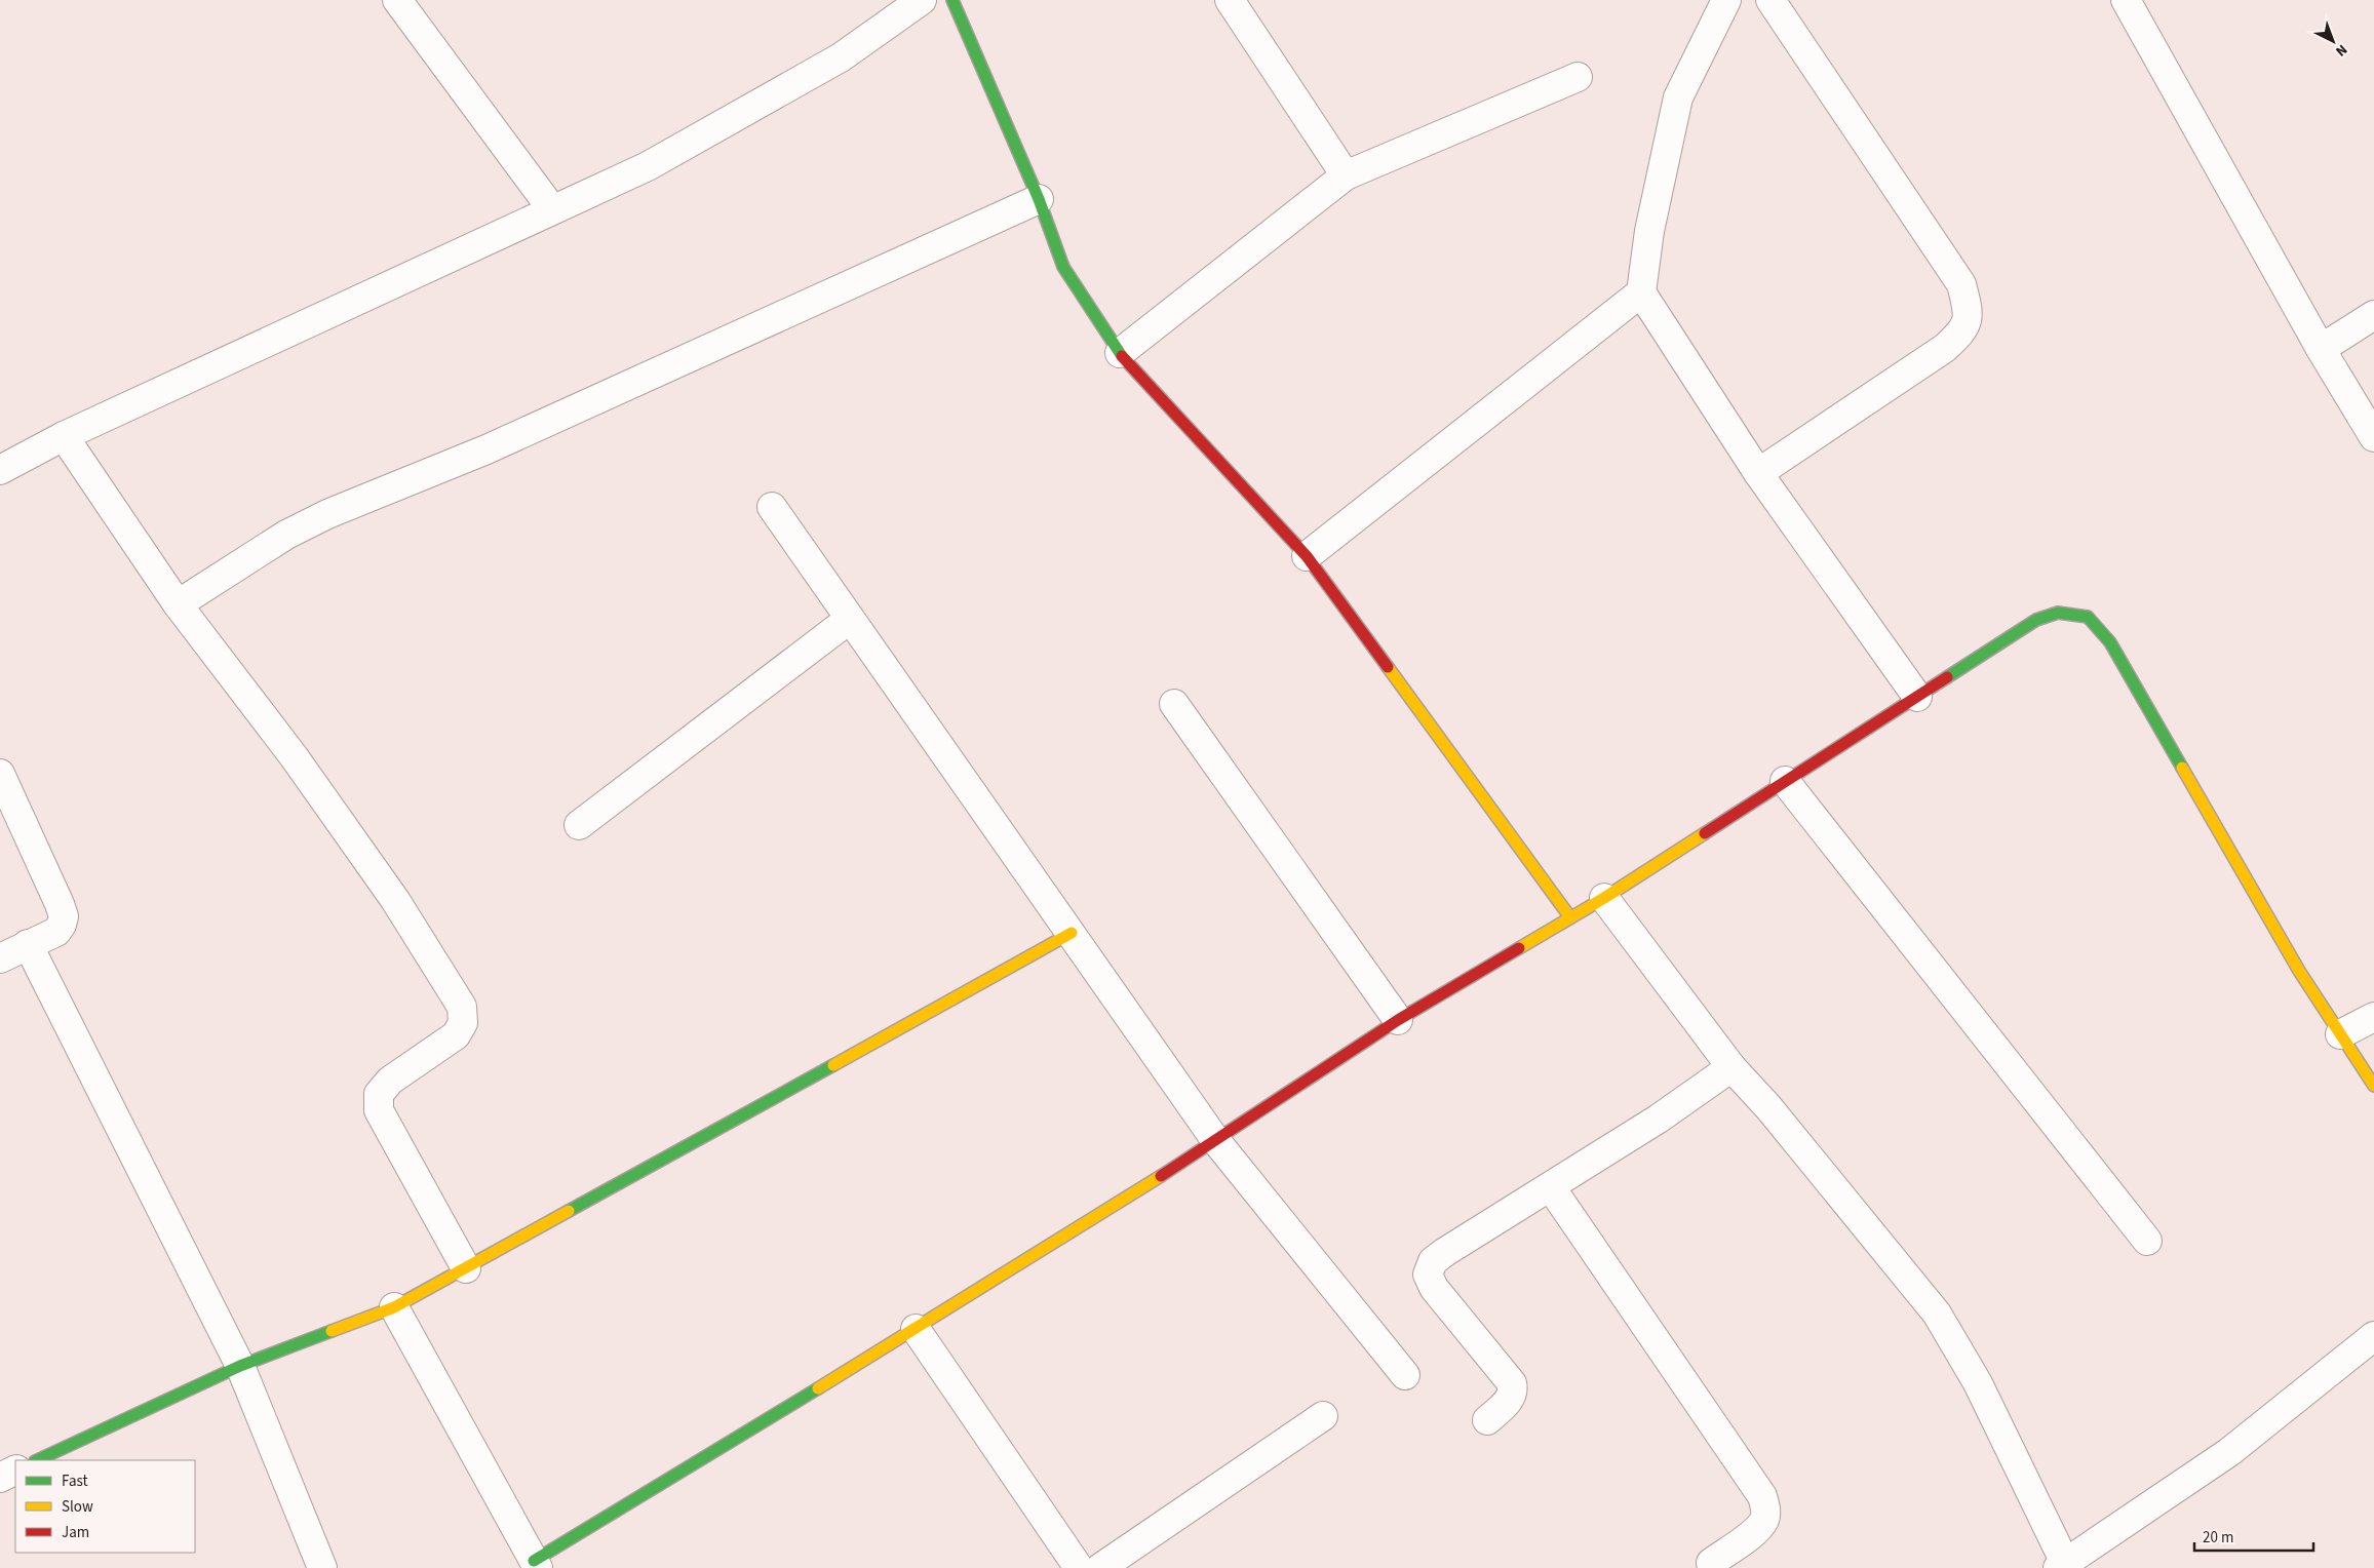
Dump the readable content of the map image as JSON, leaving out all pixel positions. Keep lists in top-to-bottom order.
{
  "legend": ["Fast", "Slow", "Jam"],
  "scale_bar": "20 m",
  "north": "bottom right"
}
